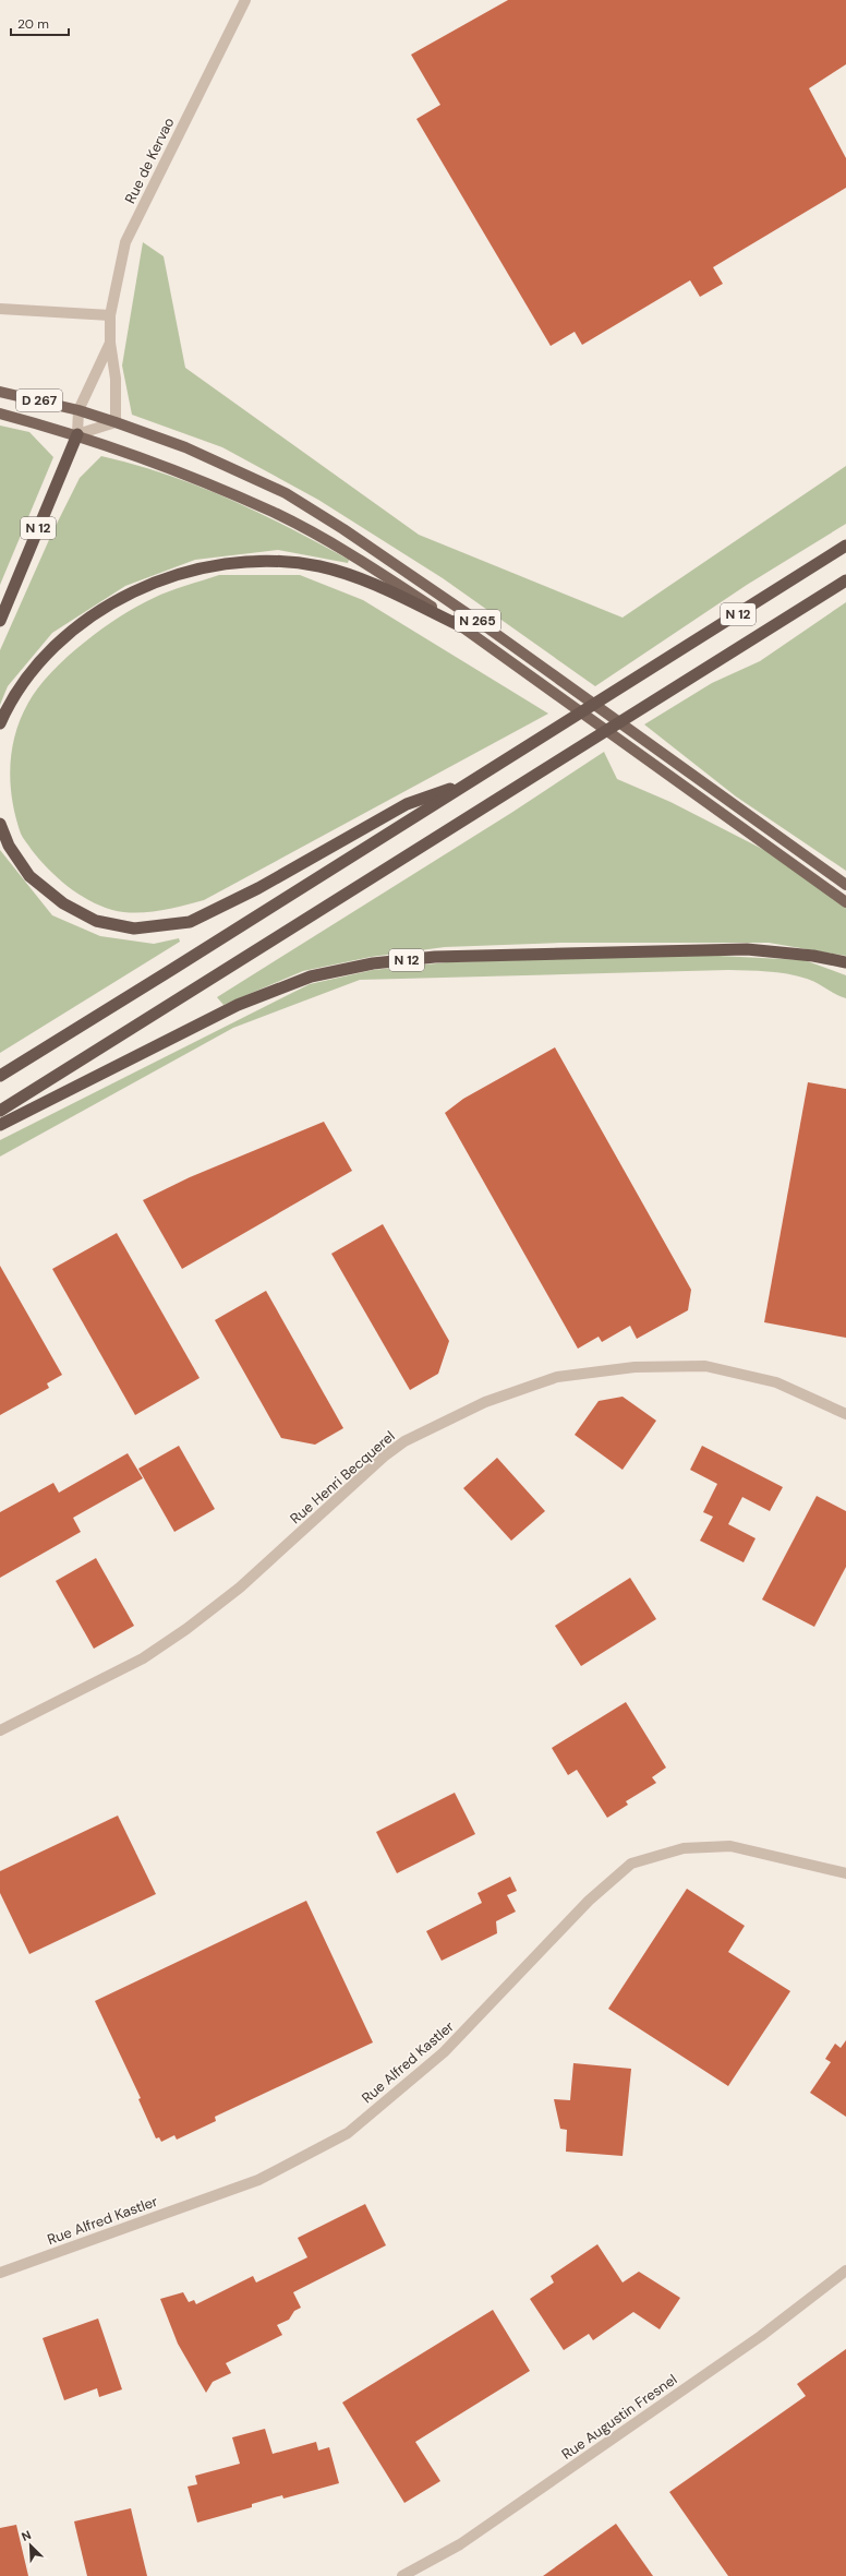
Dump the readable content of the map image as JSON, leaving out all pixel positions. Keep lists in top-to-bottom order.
{
  "streets": {
    "highway": ["N 12"],
    "main road": ["D 267", "N 265"],
    "street": [
      "Rue de Kervao",
      "Rue Henri Becquerel",
      "Rue Alfred Kastler",
      "Rue Augustin Fresnel"
    ]
  },
  "crossings": [
    ["D 267", "N 12"],
    ["D 267", "N 265"],
    ["N 12", "N 265"]
  ],
  "scale_bar": "20 m",
  "north": "top left"
}
